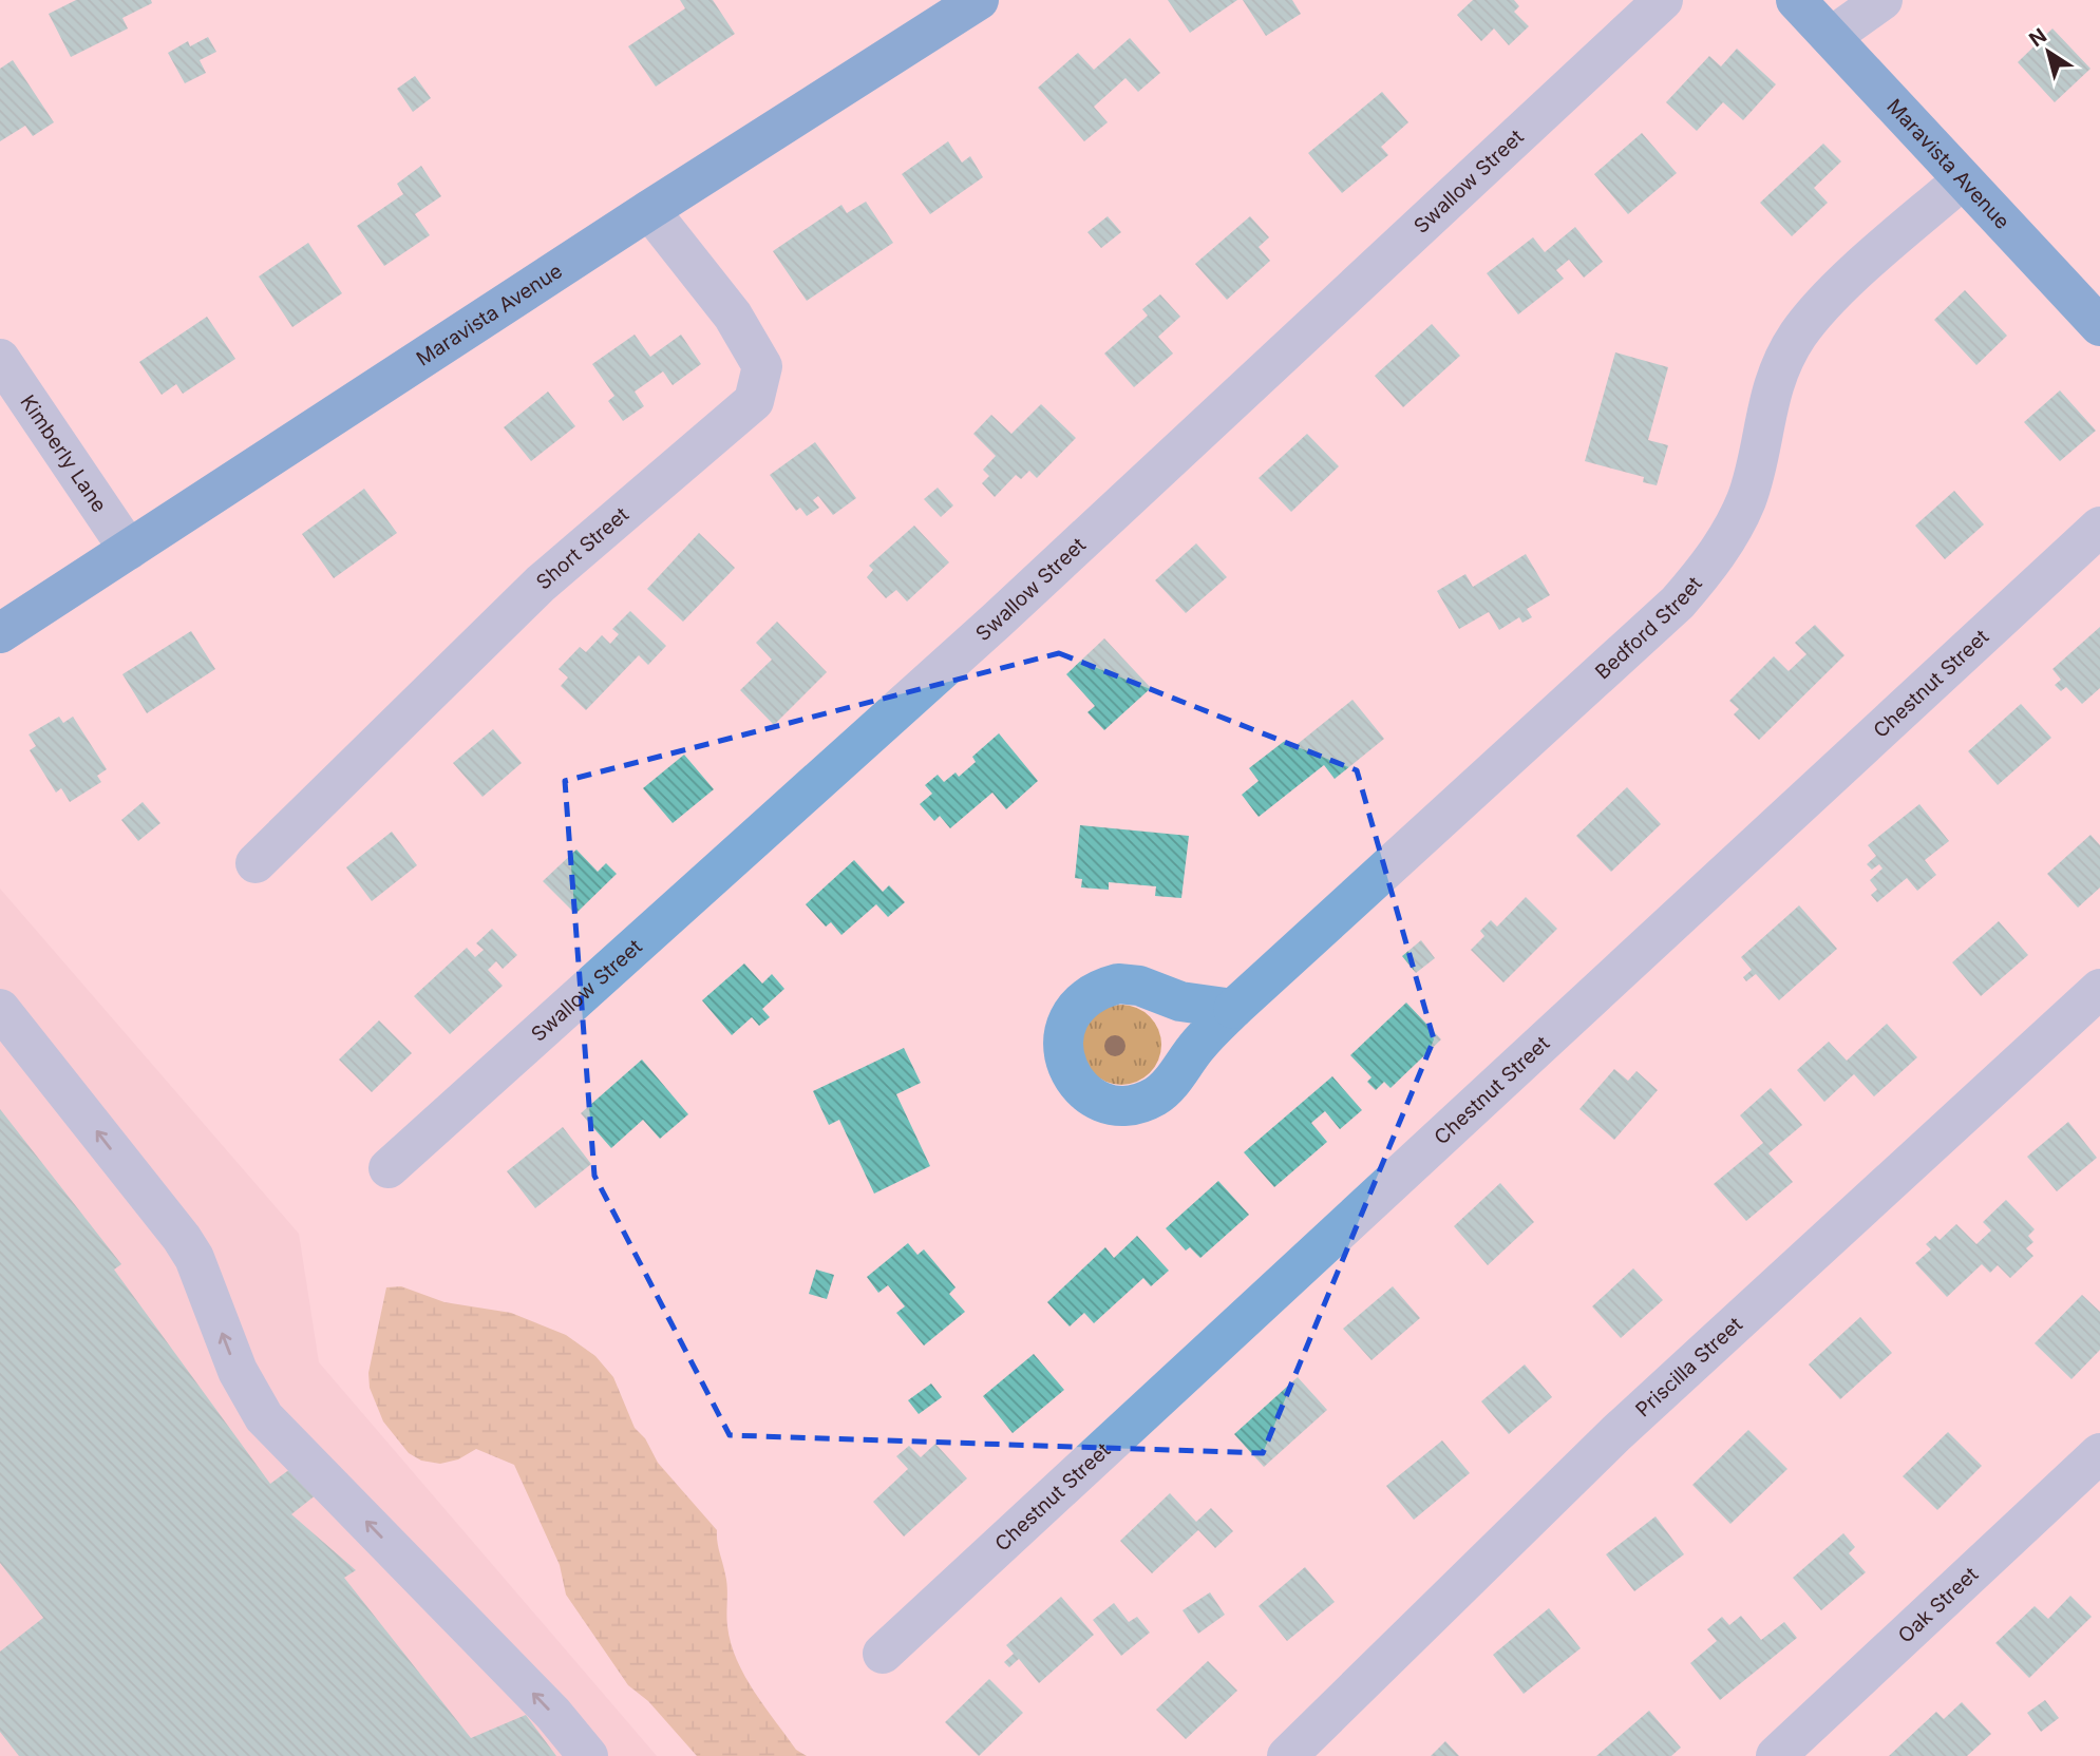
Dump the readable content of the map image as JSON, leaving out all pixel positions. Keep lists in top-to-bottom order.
{
  "streets": {
    "main road": ["Maravista Avenue"],
    "street": [
      "Swallow Street",
      "Kimberly Lane",
      "Short Street",
      "Bedford Street",
      "Chestnut Street",
      "Priscilla Street",
      "Oak Street"
    ]
  },
  "crossings": [
    ["Maravista Avenue", "Kimberly Lane"],
    ["Maravista Avenue", "Short Street"],
    ["Maravista Avenue", "Bedford Street"]
  ],
  "north": "top left"
}
